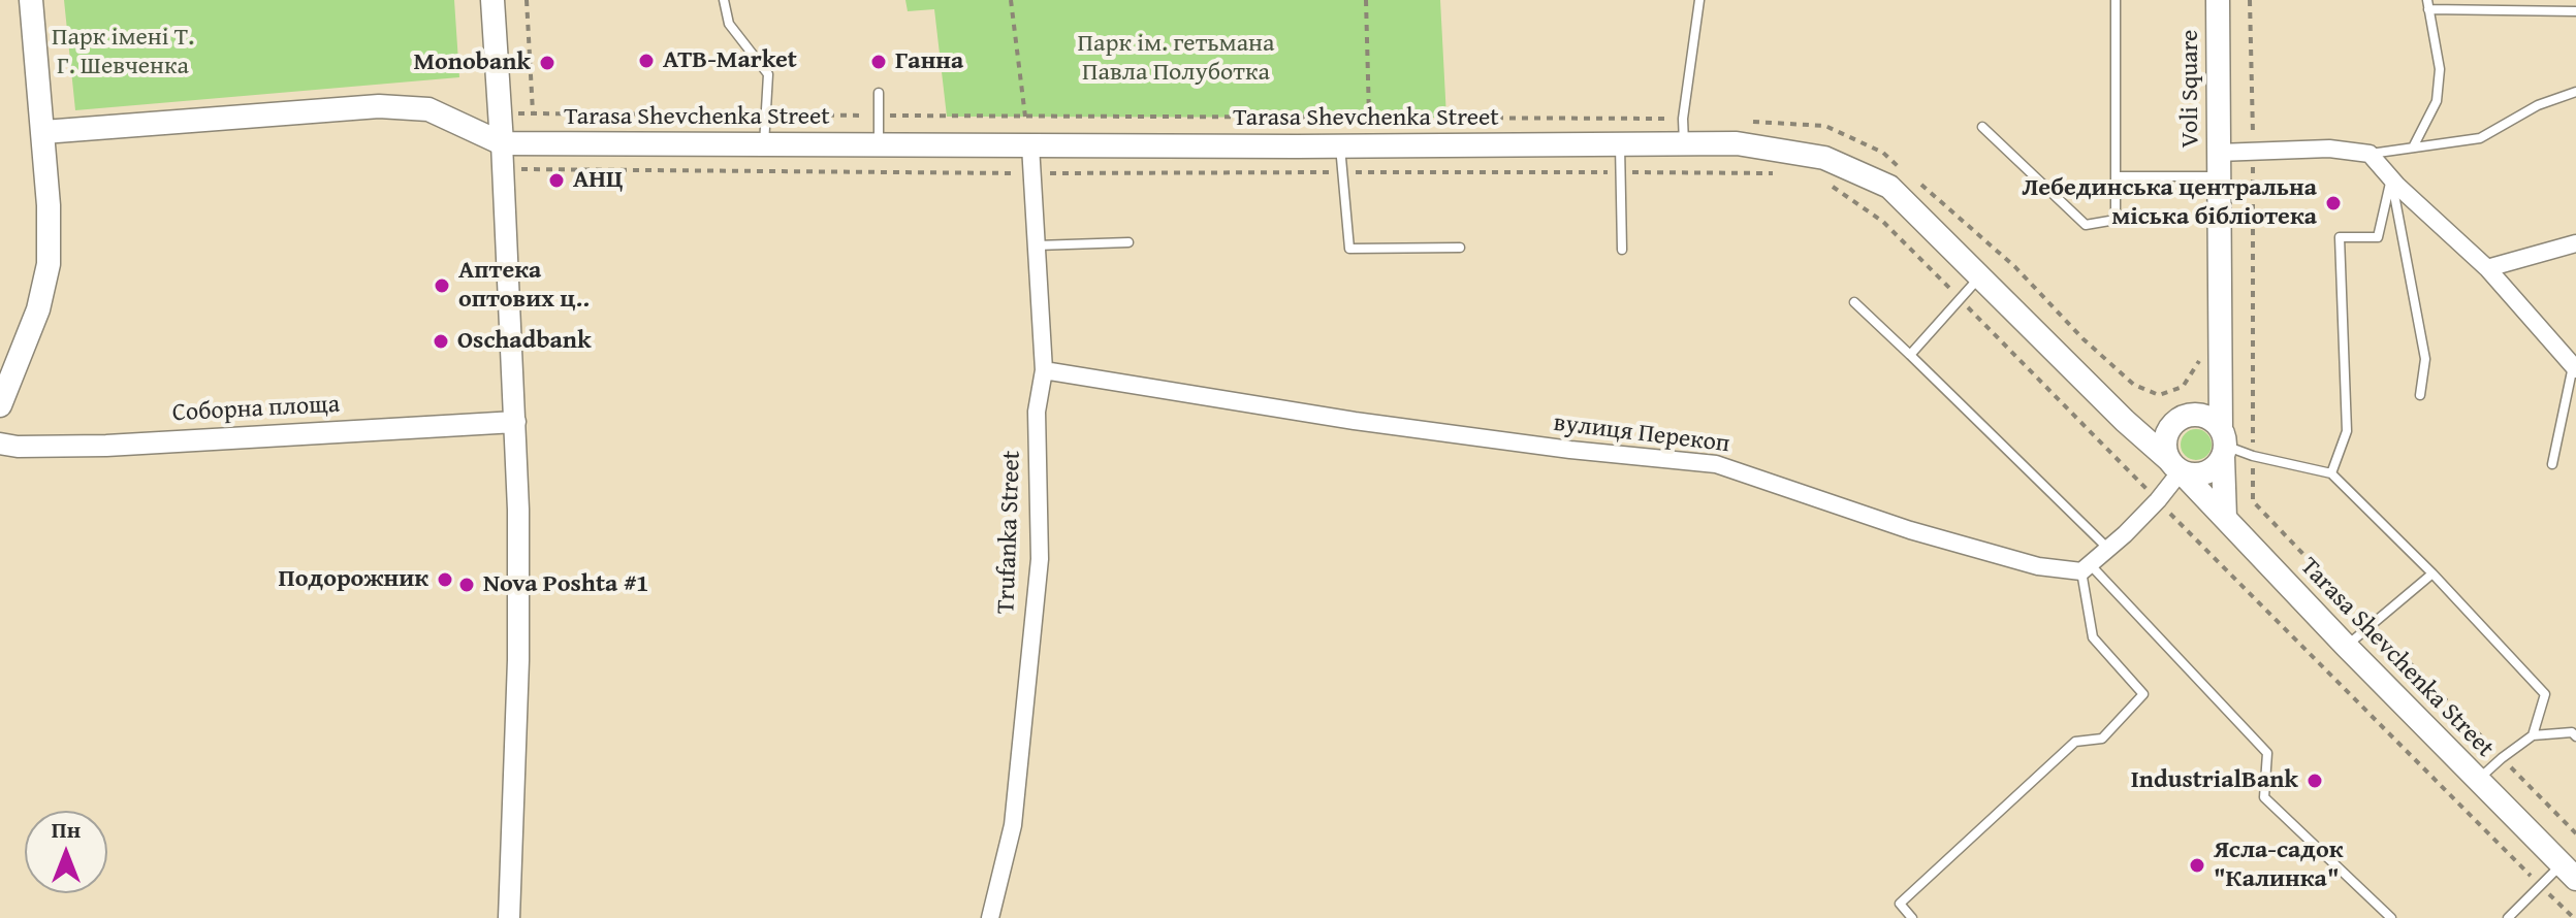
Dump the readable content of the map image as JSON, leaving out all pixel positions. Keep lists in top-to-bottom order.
{
  "streets": {
    "main road": ["Voli Square", "Tarasa Shevchenka Street"],
    "street": ["Соборна площа", "вулиця Перекоп", "Trufanka Street"]
  },
  "crossings": [
    ["Voli Square", "Tarasa Shevchenka Street"],
    ["Tarasa Shevchenka Street", "Trufanka Street"],
    ["вулиця Перекоп", "Trufanka Street"]
  ],
  "parks": ["Парк імені Т. Г. Шевченка", "Парк ім. гетьмана Павла Полуботка"],
  "places": [
    "ATB-Market",
    "Ганна",
    "Monobank",
    "АНЦ",
    "Лебединська центральна міська бібліотека",
    "Аптека оптових ц‥",
    "Oschadbank",
    "Подорожник",
    "Nova Poshta #1",
    "IndustrialBank",
    "Ясла-садок \"Калинка\""
  ],
  "north": "top"
}
